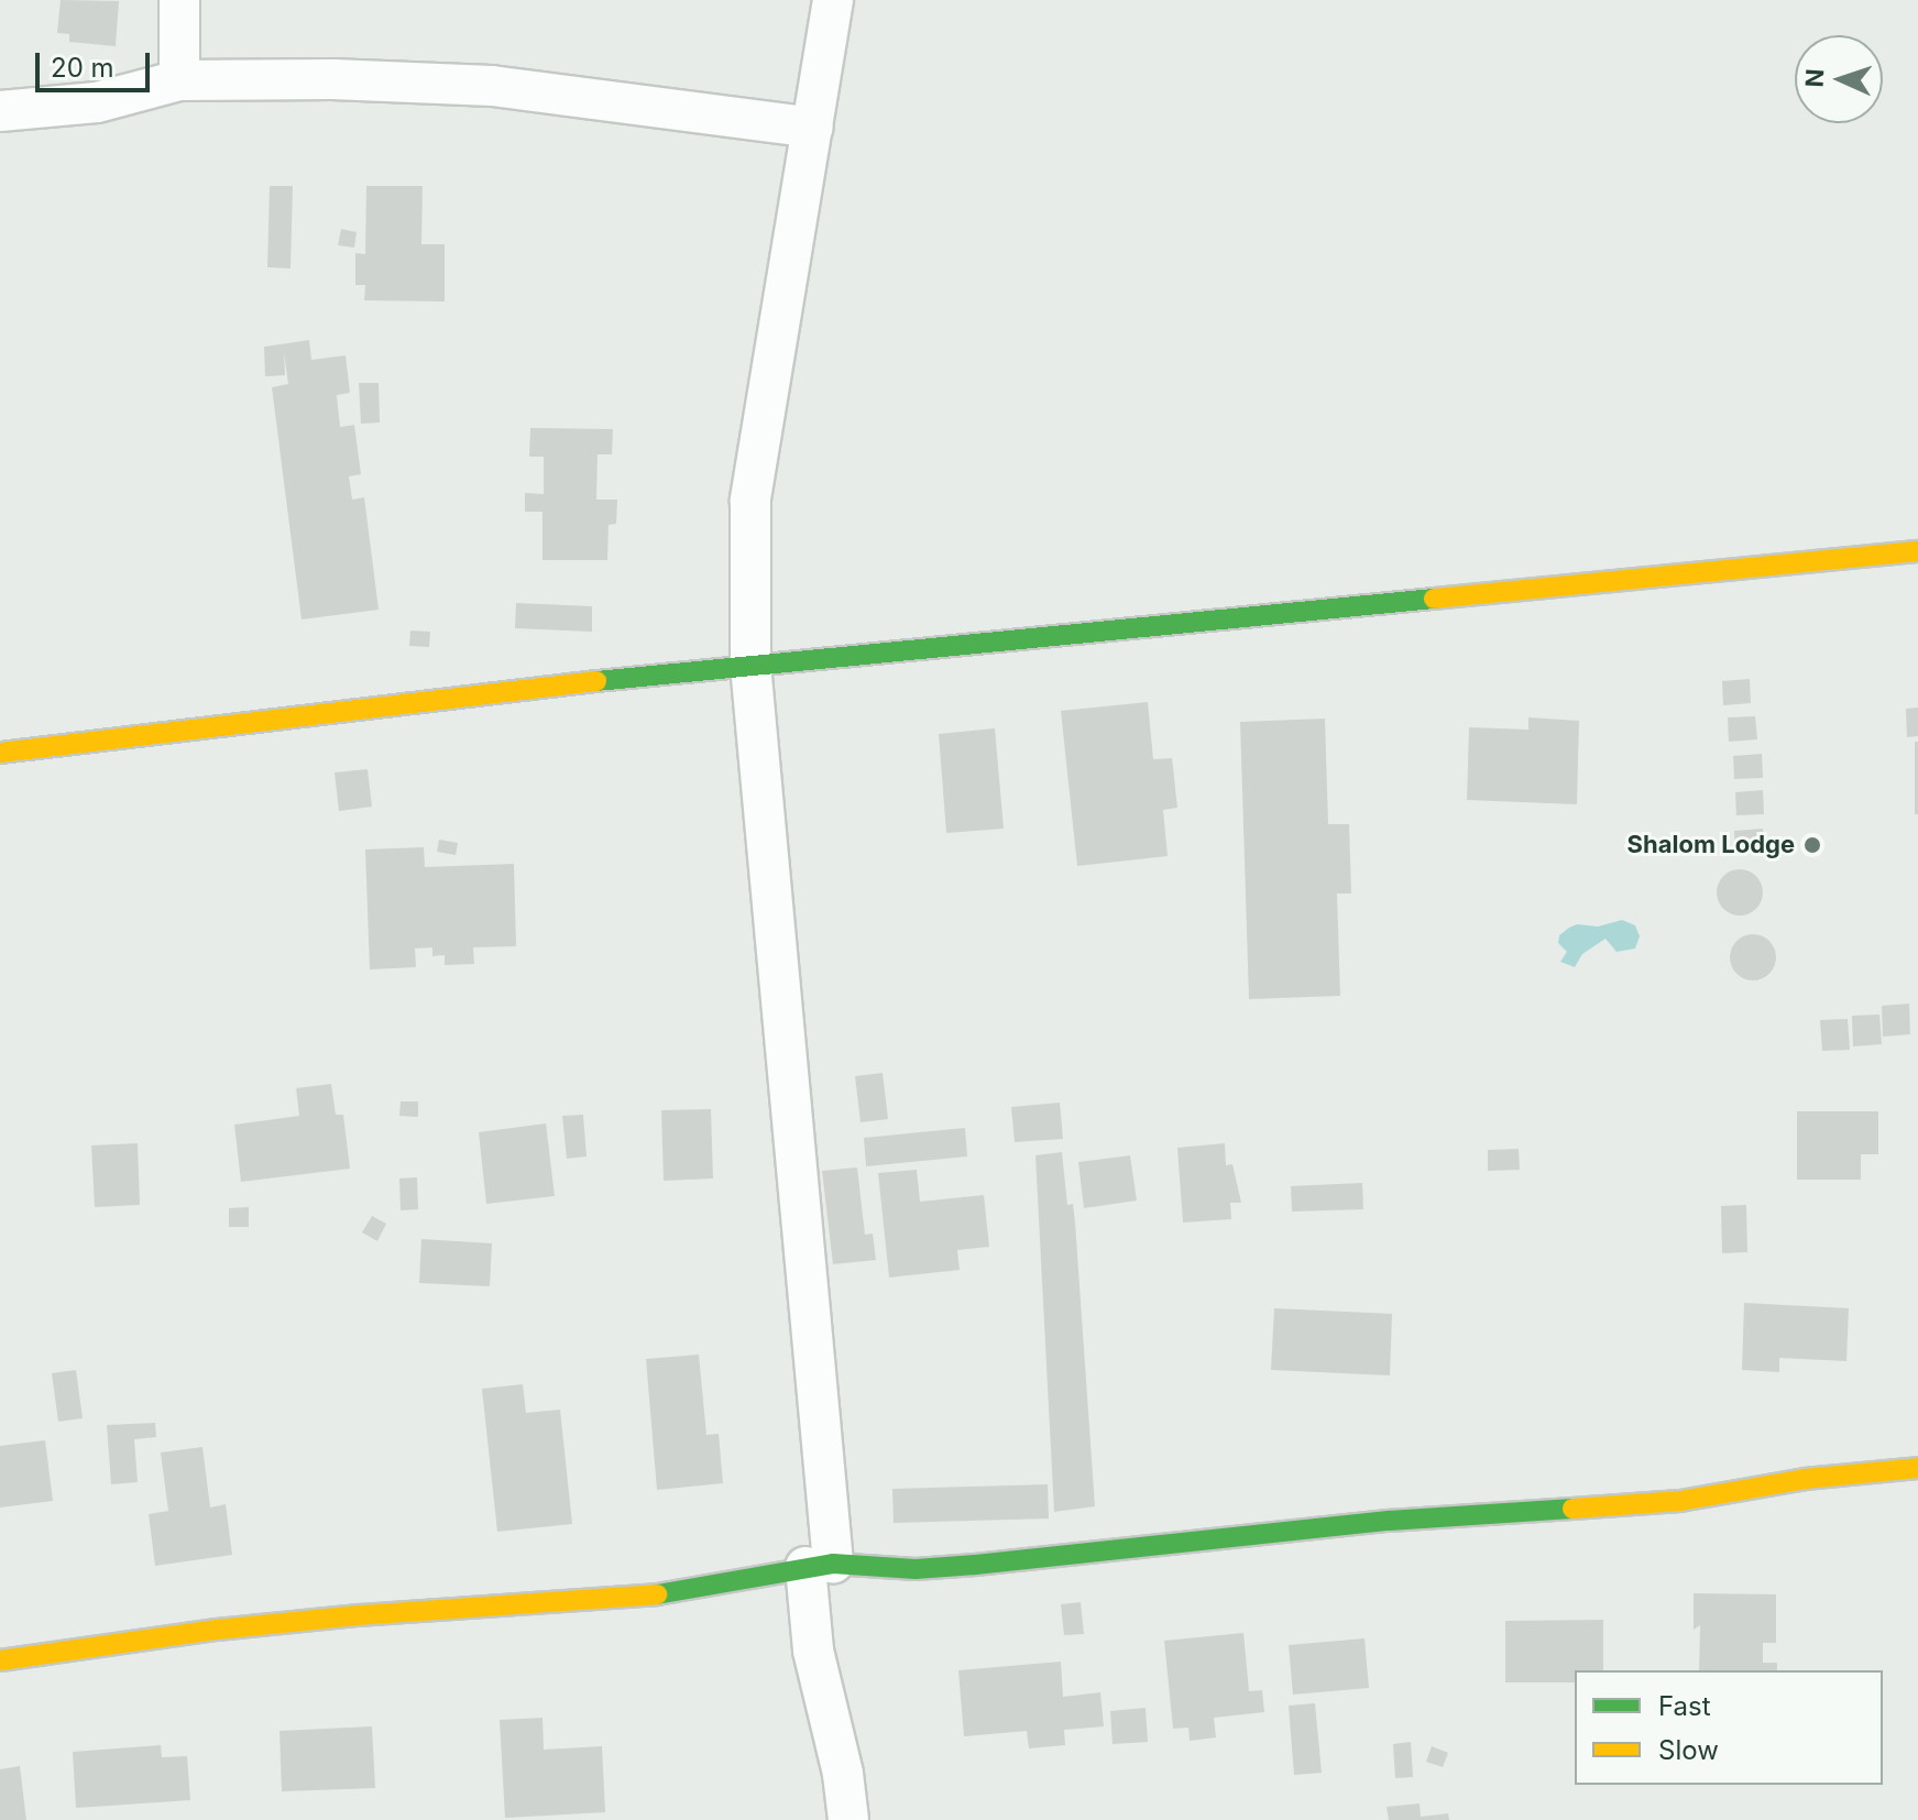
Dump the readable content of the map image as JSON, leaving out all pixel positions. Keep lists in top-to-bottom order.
{
  "places": ["Shalom Lodge"],
  "legend": ["Fast", "Slow"],
  "scale_bar": "20 m",
  "north": "left"
}
